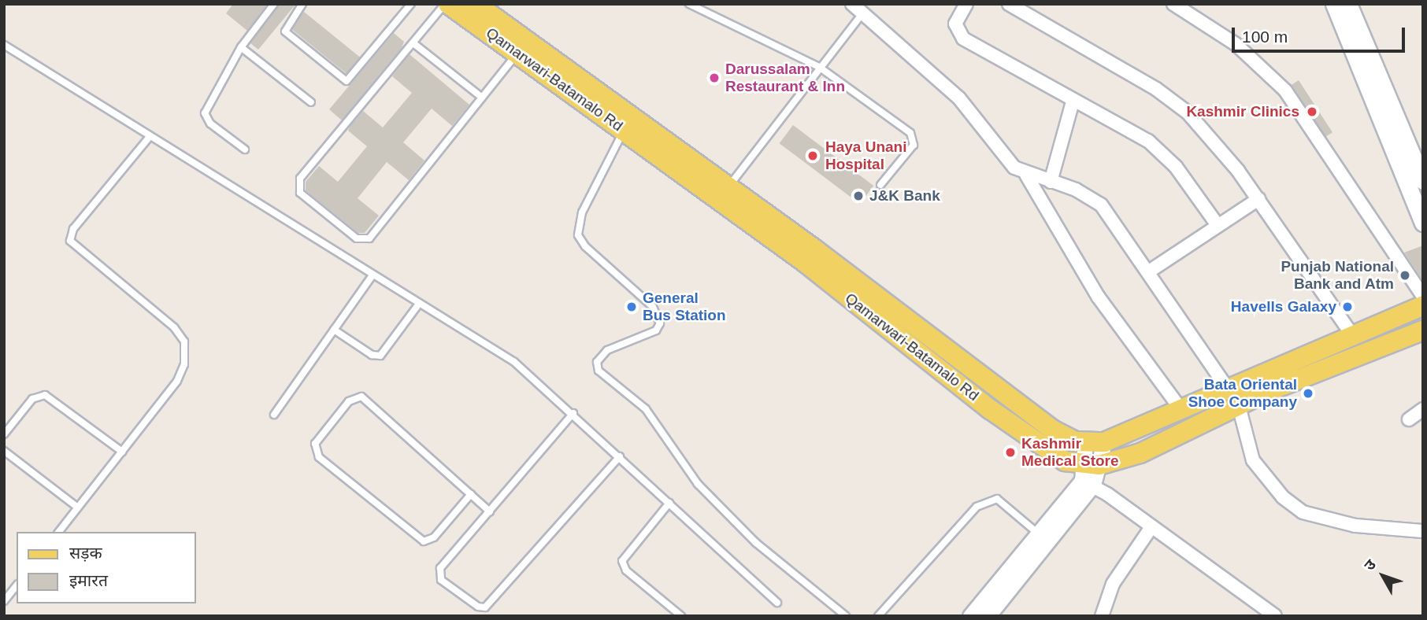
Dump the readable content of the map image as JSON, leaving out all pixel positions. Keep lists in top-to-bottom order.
{
  "streets": {
    "main road": ["Qamarwari-Batamalo Rd"]
  },
  "places": [
    "Darussalam Restaurant & Inn",
    "Kashmir Clinics",
    "Haya Unani Hospital",
    "J&K Bank",
    "Punjab National Bank and Atm",
    "General Bus Station",
    "Havells Galaxy",
    "Bata Oriental Shoe Company",
    "Kashmir Medical Store"
  ],
  "legend": ["सड़क", "इमारत"],
  "scale_bar": "100 m",
  "north": "top left"
}
